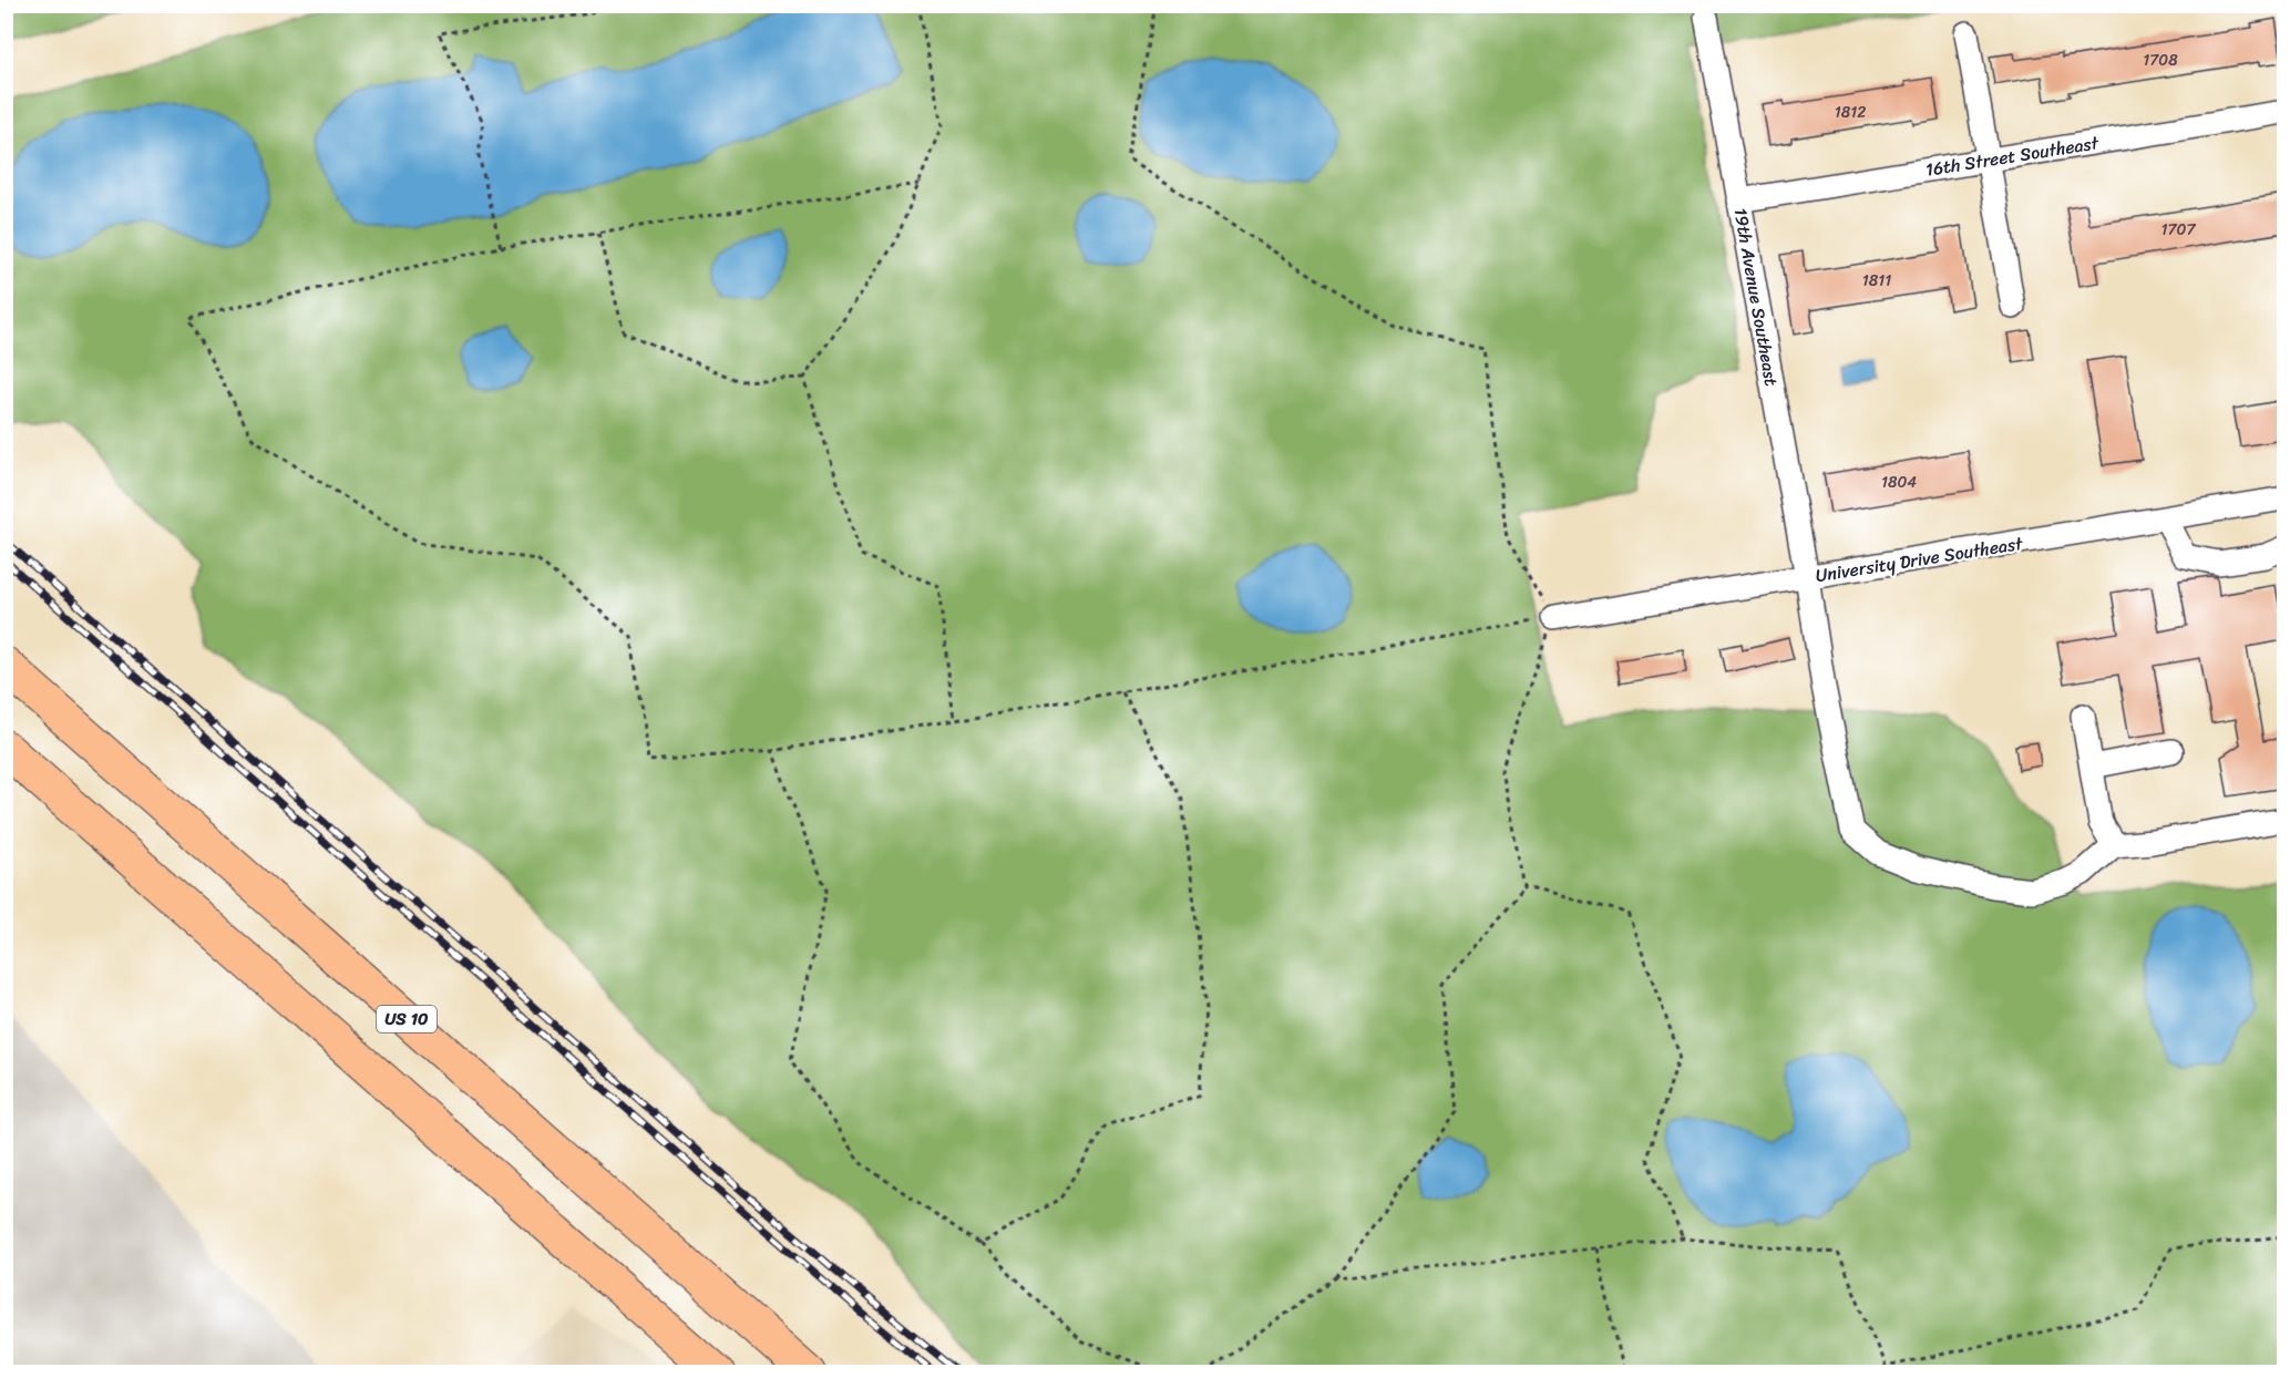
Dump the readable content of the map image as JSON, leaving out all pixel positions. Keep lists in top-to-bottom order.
{
  "streets": {
    "highway": ["US 10"],
    "street": ["16th Street Southeast", "19th Avenue Southeast", "University Drive Southeast"]
  },
  "crossings": [
    ["16th Street Southeast", "19th Avenue Southeast"],
    ["19th Avenue Southeast", "University Drive Southeast"]
  ],
  "house_numbers": [
    "1708",
    "1812",
    "1707",
    "1811",
    "1804"
  ]
}
